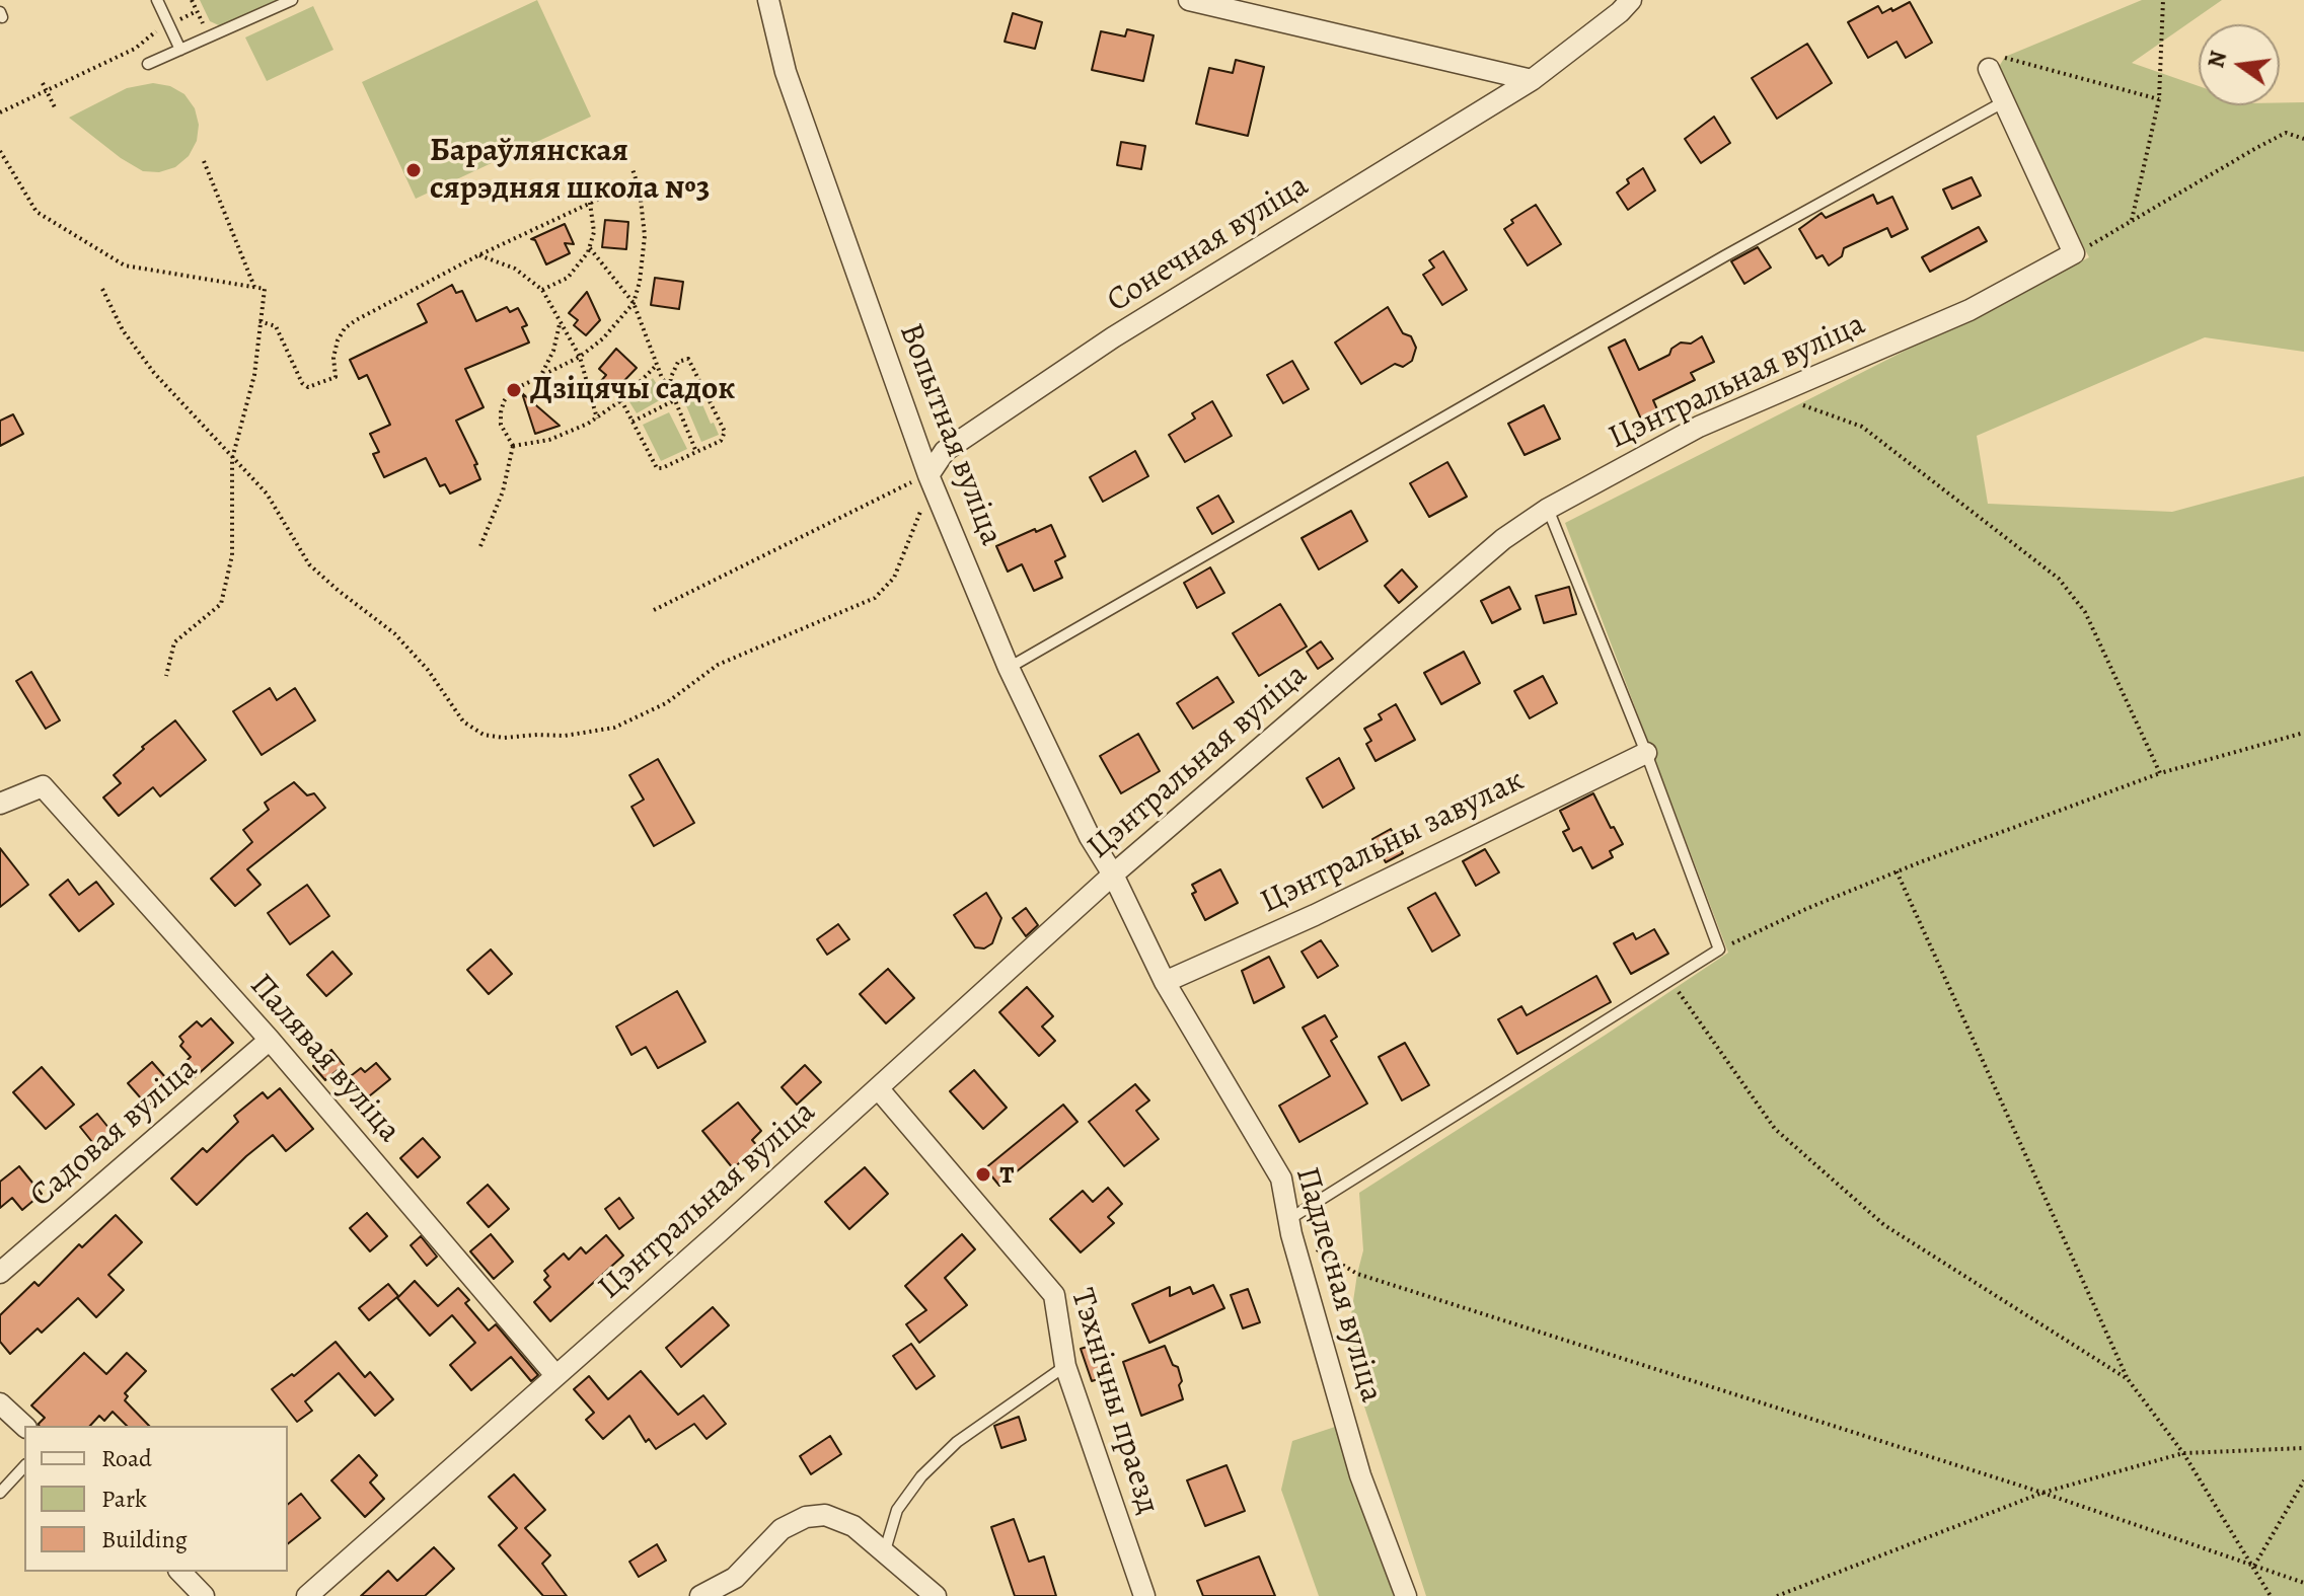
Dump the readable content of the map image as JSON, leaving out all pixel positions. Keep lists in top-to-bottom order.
{
  "streets": {
    "street": [
      "Сонечная вуліца",
      "Цэнтральная вуліца",
      "Вопытная вуліца",
      "Цэнтральны завулак",
      "Палявая вуліца",
      "Садовая вуліца",
      "Падлесная вуліца",
      "Тэхнічны праезд"
    ]
  },
  "crossings": [
    ["Сонечная вуліца", "Вопытная вуліца"],
    ["Цэнтральная вуліца", "Вопытная вуліца"],
    ["Цэнтральная вуліца", "Палявая вуліца"],
    ["Цэнтральная вуліца", "Падлесная вуліца"],
    ["Цэнтральная вуліца", "Тэхнічны праезд"],
    ["Вопытная вуліца", "Падлесная вуліца"],
    ["Цэнтральны завулак", "Падлесная вуліца"],
    ["Палявая вуліца", "Садовая вуліца"]
  ],
  "places": ["Бараўлянская сярэдняя школа №3", "Дзіцячы садок", "т"],
  "legend": ["Road", "Park", "Building"],
  "north": "left"
}
